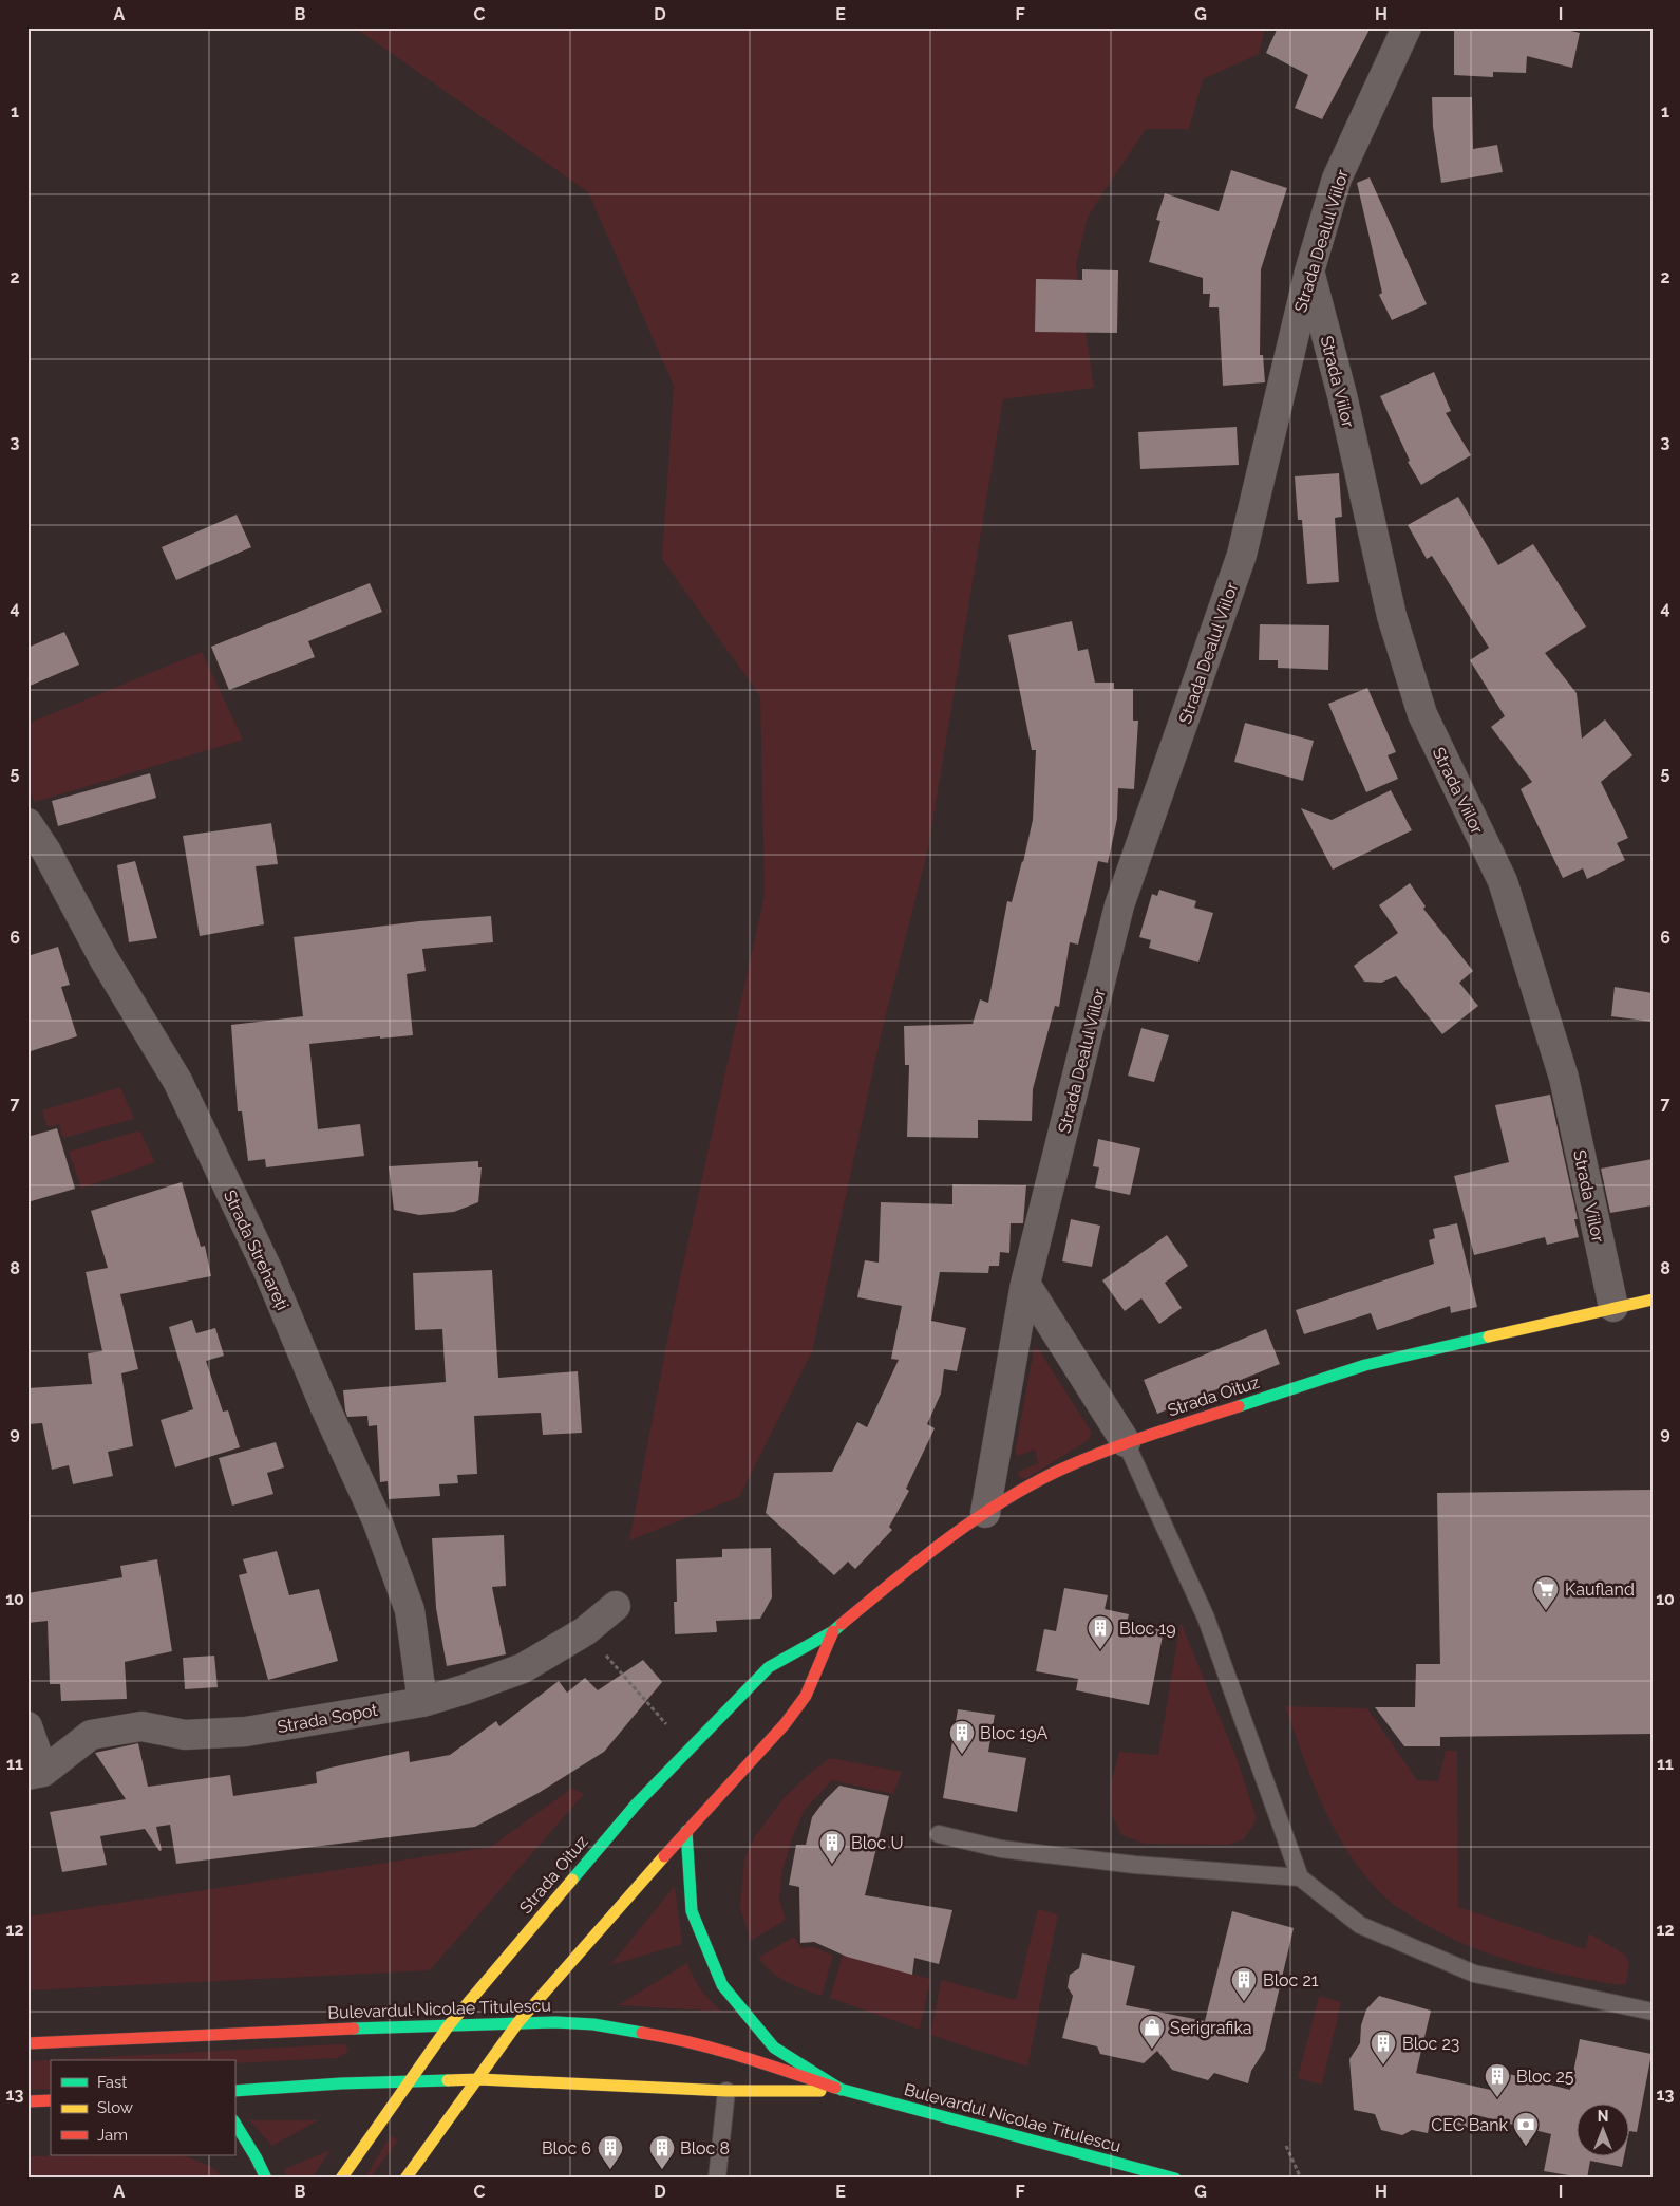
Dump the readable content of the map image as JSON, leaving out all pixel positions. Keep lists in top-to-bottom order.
{
  "streets": {
    "main road": ["Strada Oituz", "Bulevardul Nicolae Titulescu"],
    "street": [
      "Strada Dealul Viilor",
      "Strada Viilor",
      "Strada Strehareți",
      "Strada Sopot"
    ]
  },
  "crossings": [
    ["Strada Dealul Viilor", "Strada Viilor"],
    ["Strada Dealul Viilor", "Strada Oituz"],
    ["Strada Viilor", "Strada Oituz"],
    ["Strada Strehareți", "Strada Sopot"],
    ["Strada Oituz", "Bulevardul Nicolae Titulescu"]
  ],
  "places": {
    "supermarket": ["Kaufland"],
    "building": [
      "Bloc 19",
      "Bloc 19A",
      "Bloc U",
      "Bloc 21",
      "Bloc 23",
      "Bloc 25",
      "Bloc 6",
      "Bloc 8"
    ],
    "shop": ["Serigrafika"],
    "bank": ["CEC Bank"]
  },
  "legend": ["Fast", "Slow", "Jam"],
  "north": "top",
  "grid": {
    "columns": [
      "A",
      "B",
      "C",
      "D",
      "E",
      "F",
      "G",
      "H",
      "I"
    ],
    "rows": [
      "1",
      "2",
      "3",
      "4",
      "5",
      "6",
      "7",
      "8",
      "9",
      "10",
      "11",
      "12",
      "13"
    ]
  }
}
